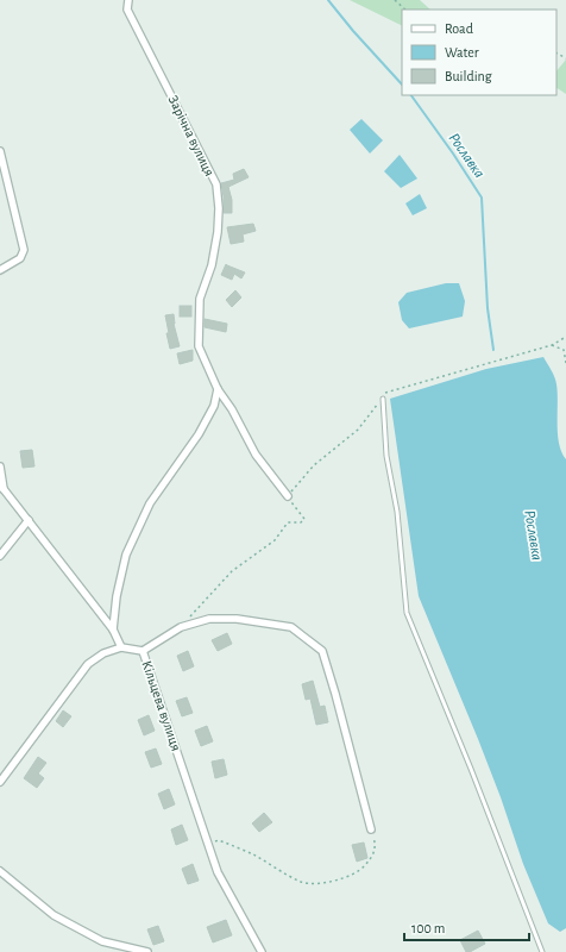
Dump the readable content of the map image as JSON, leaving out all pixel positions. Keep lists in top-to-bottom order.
{
  "streets": {
    "street": ["Зарічна вулиця", "Кільцева вулиця"]
  },
  "water": ["Рославка"],
  "legend": ["Road", "Water", "Building"],
  "scale_bar": "100 m"
}
